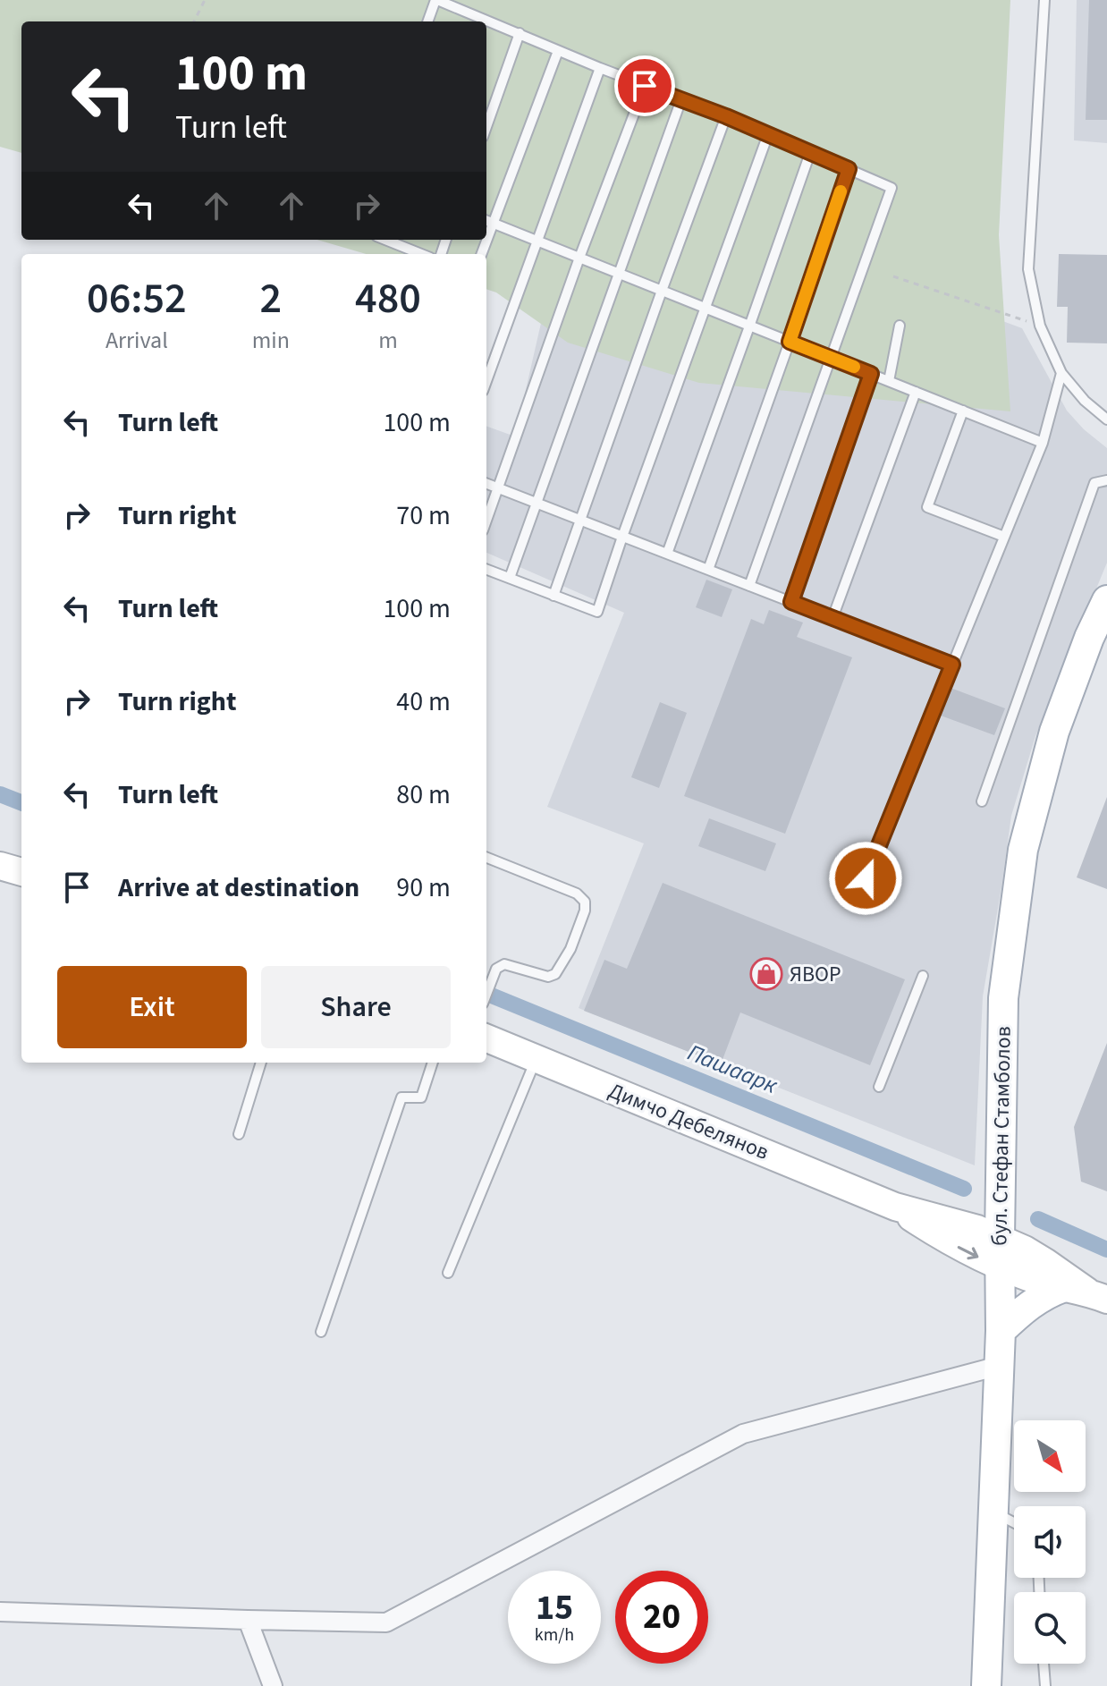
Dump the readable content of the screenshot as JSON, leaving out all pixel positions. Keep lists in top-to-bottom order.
{
  "streets": {
    "main road": ["бул. Стефан Стамболов"],
    "street": ["Димчо Дебелянов"]
  },
  "crossings": [
    ["Димчо Дебелянов", "бул. Стефан Стамболов"]
  ],
  "water": ["Пашаарк"],
  "places": {
    "shop": ["ЯВОР"]
  },
  "north": "bottom right",
  "page": {
    "turn": ["100 m", "Turn left"],
    "eta": [
      "06:52",
      "Arrival",
      "2",
      "min",
      "480",
      "m"
    ],
    "list": [
      {
        "name": "Turn left",
        "value": "100 m"
      },
      {
        "name": "Turn right",
        "value": "70 m"
      },
      {
        "name": "Turn left",
        "value": "100 m"
      },
      {
        "name": "Turn right",
        "value": "40 m"
      },
      {
        "name": "Turn left",
        "value": "80 m"
      },
      {
        "name": "Arrive at destination",
        "value": "90 m"
      }
    ],
    "buttons": ["Exit", "Share"],
    "speed": "15 km/h",
    "limit": "20"
  }
}
